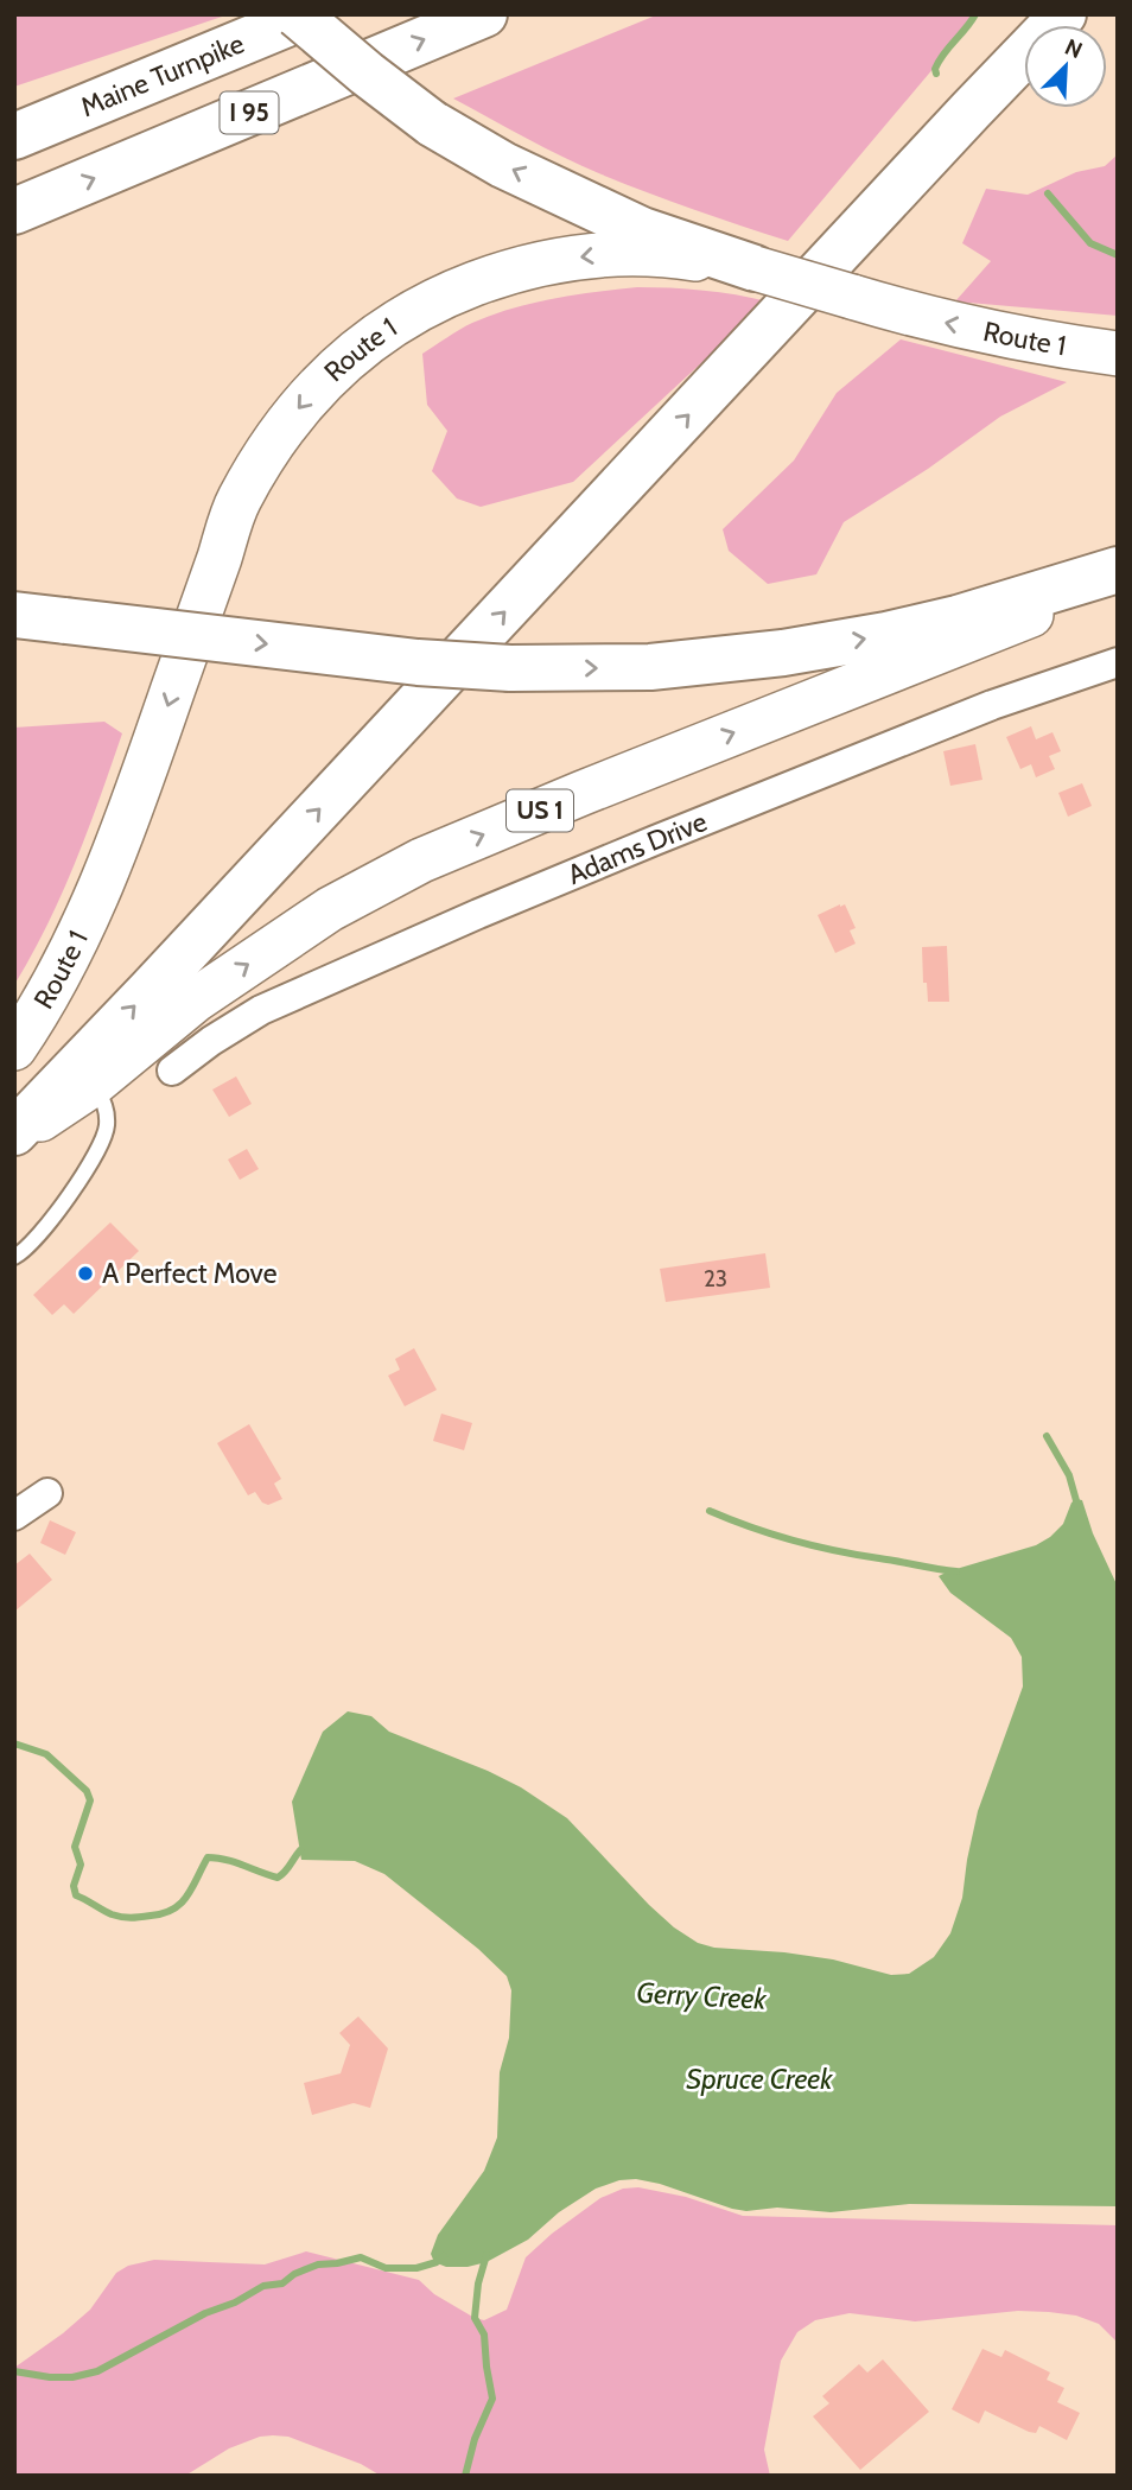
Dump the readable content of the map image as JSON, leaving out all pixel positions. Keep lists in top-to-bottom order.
{
  "streets": {
    "highway": ["Maine Turnpike", "I 95"],
    "main road": ["Route 1", "US 1"],
    "street": ["Adams Drive"]
  },
  "water": ["Gerry Creek", "Spruce Creek"],
  "places": ["A Perfect Move"],
  "house_numbers": ["23"],
  "north": "top right"
}
